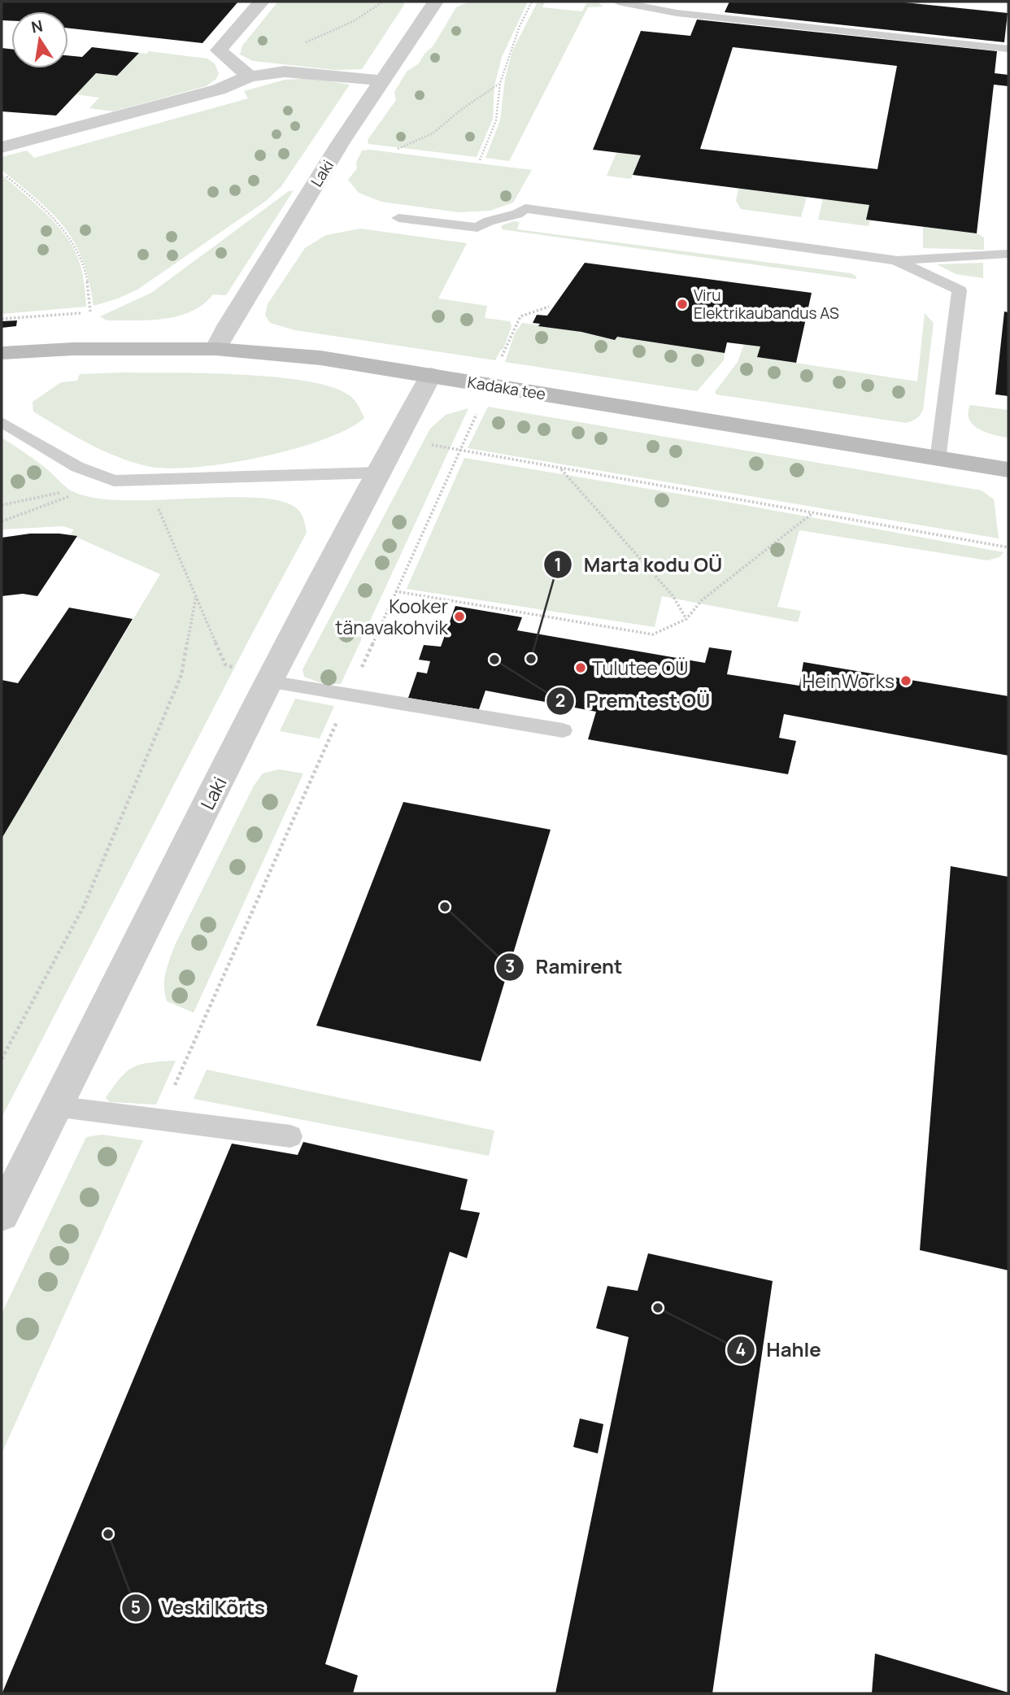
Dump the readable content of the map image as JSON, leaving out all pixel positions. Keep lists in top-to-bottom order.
{
  "streets": {
    "main road": ["Kadaka tee"],
    "street": ["Laki"]
  },
  "crossings": [
    ["Laki", "Kadaka tee"]
  ],
  "places": [
    "Viru Elektrikaubandus AS",
    "Kooker tänavakohvik",
    "Marta kodu OÜ",
    "Prem test OÜ",
    "Tulutee OÜ",
    "HeinWorks",
    "Ramirent",
    "Hahle",
    "Veski Kõrts"
  ],
  "north": "top"
}
